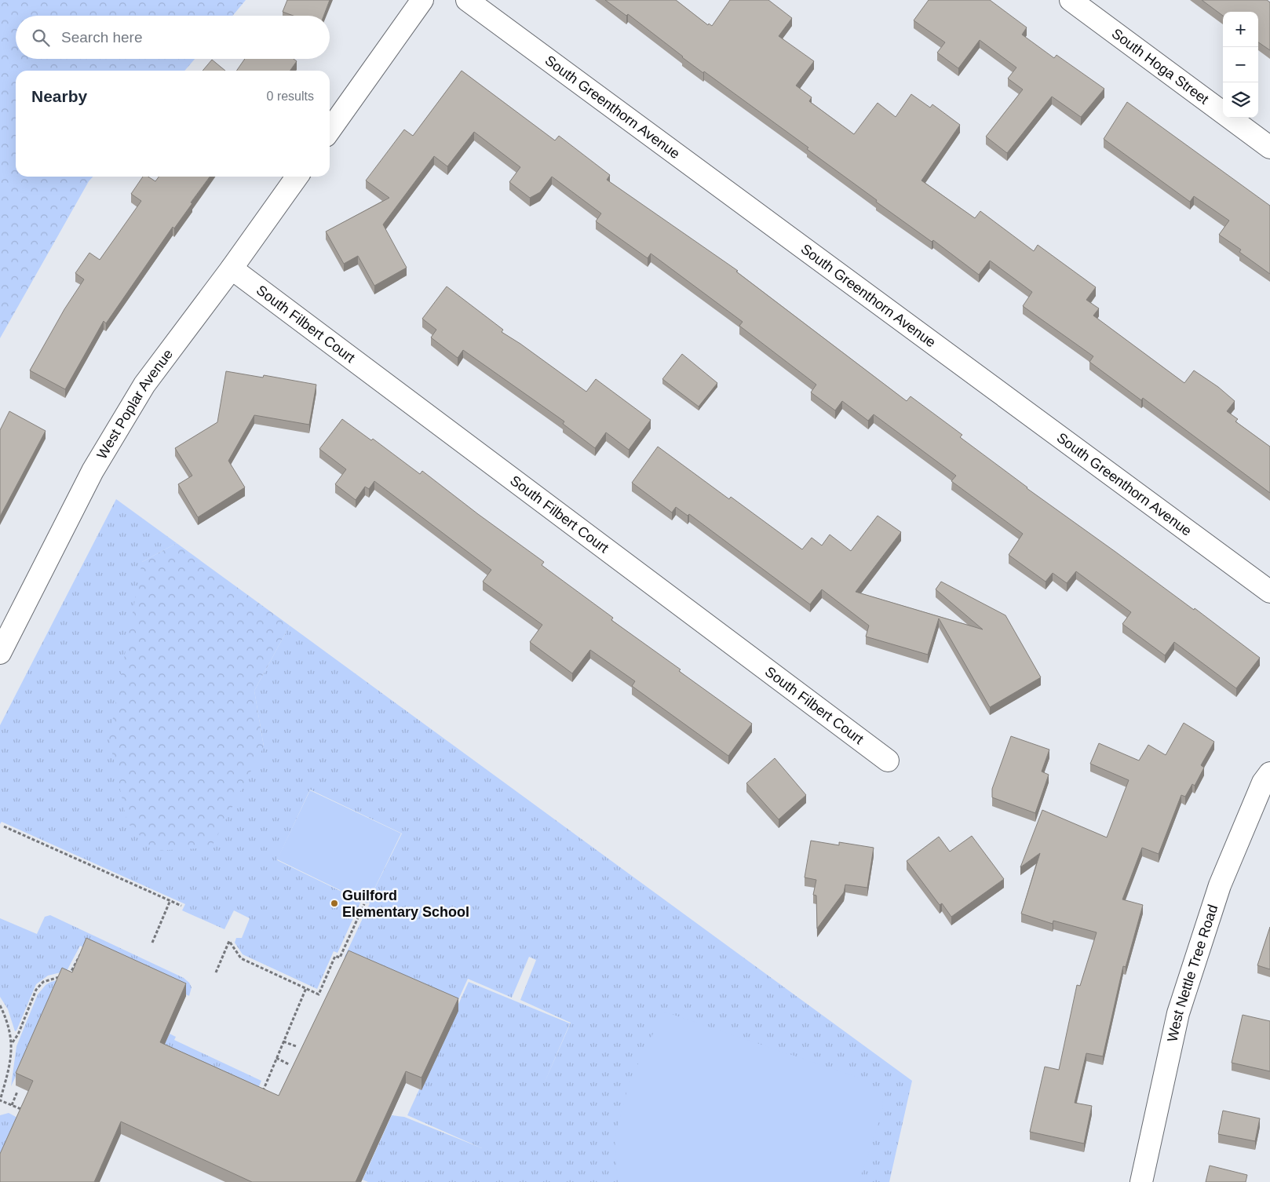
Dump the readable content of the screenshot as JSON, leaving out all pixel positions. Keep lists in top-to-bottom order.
{
  "streets": {
    "street": [
      "South Hoga Street",
      "South Greenthorn Avenue",
      "South Filbert Court",
      "West Poplar Avenue",
      "West Nettle Tree Road"
    ]
  },
  "crossings": [
    ["South Filbert Court", "West Poplar Avenue"]
  ],
  "places": ["Guilford Elementary School"],
  "page": {
    "map_buttons": ["+", "−"],
    "search": "Search here",
    "heading": ["Nearby", "0 results"]
  }
}
